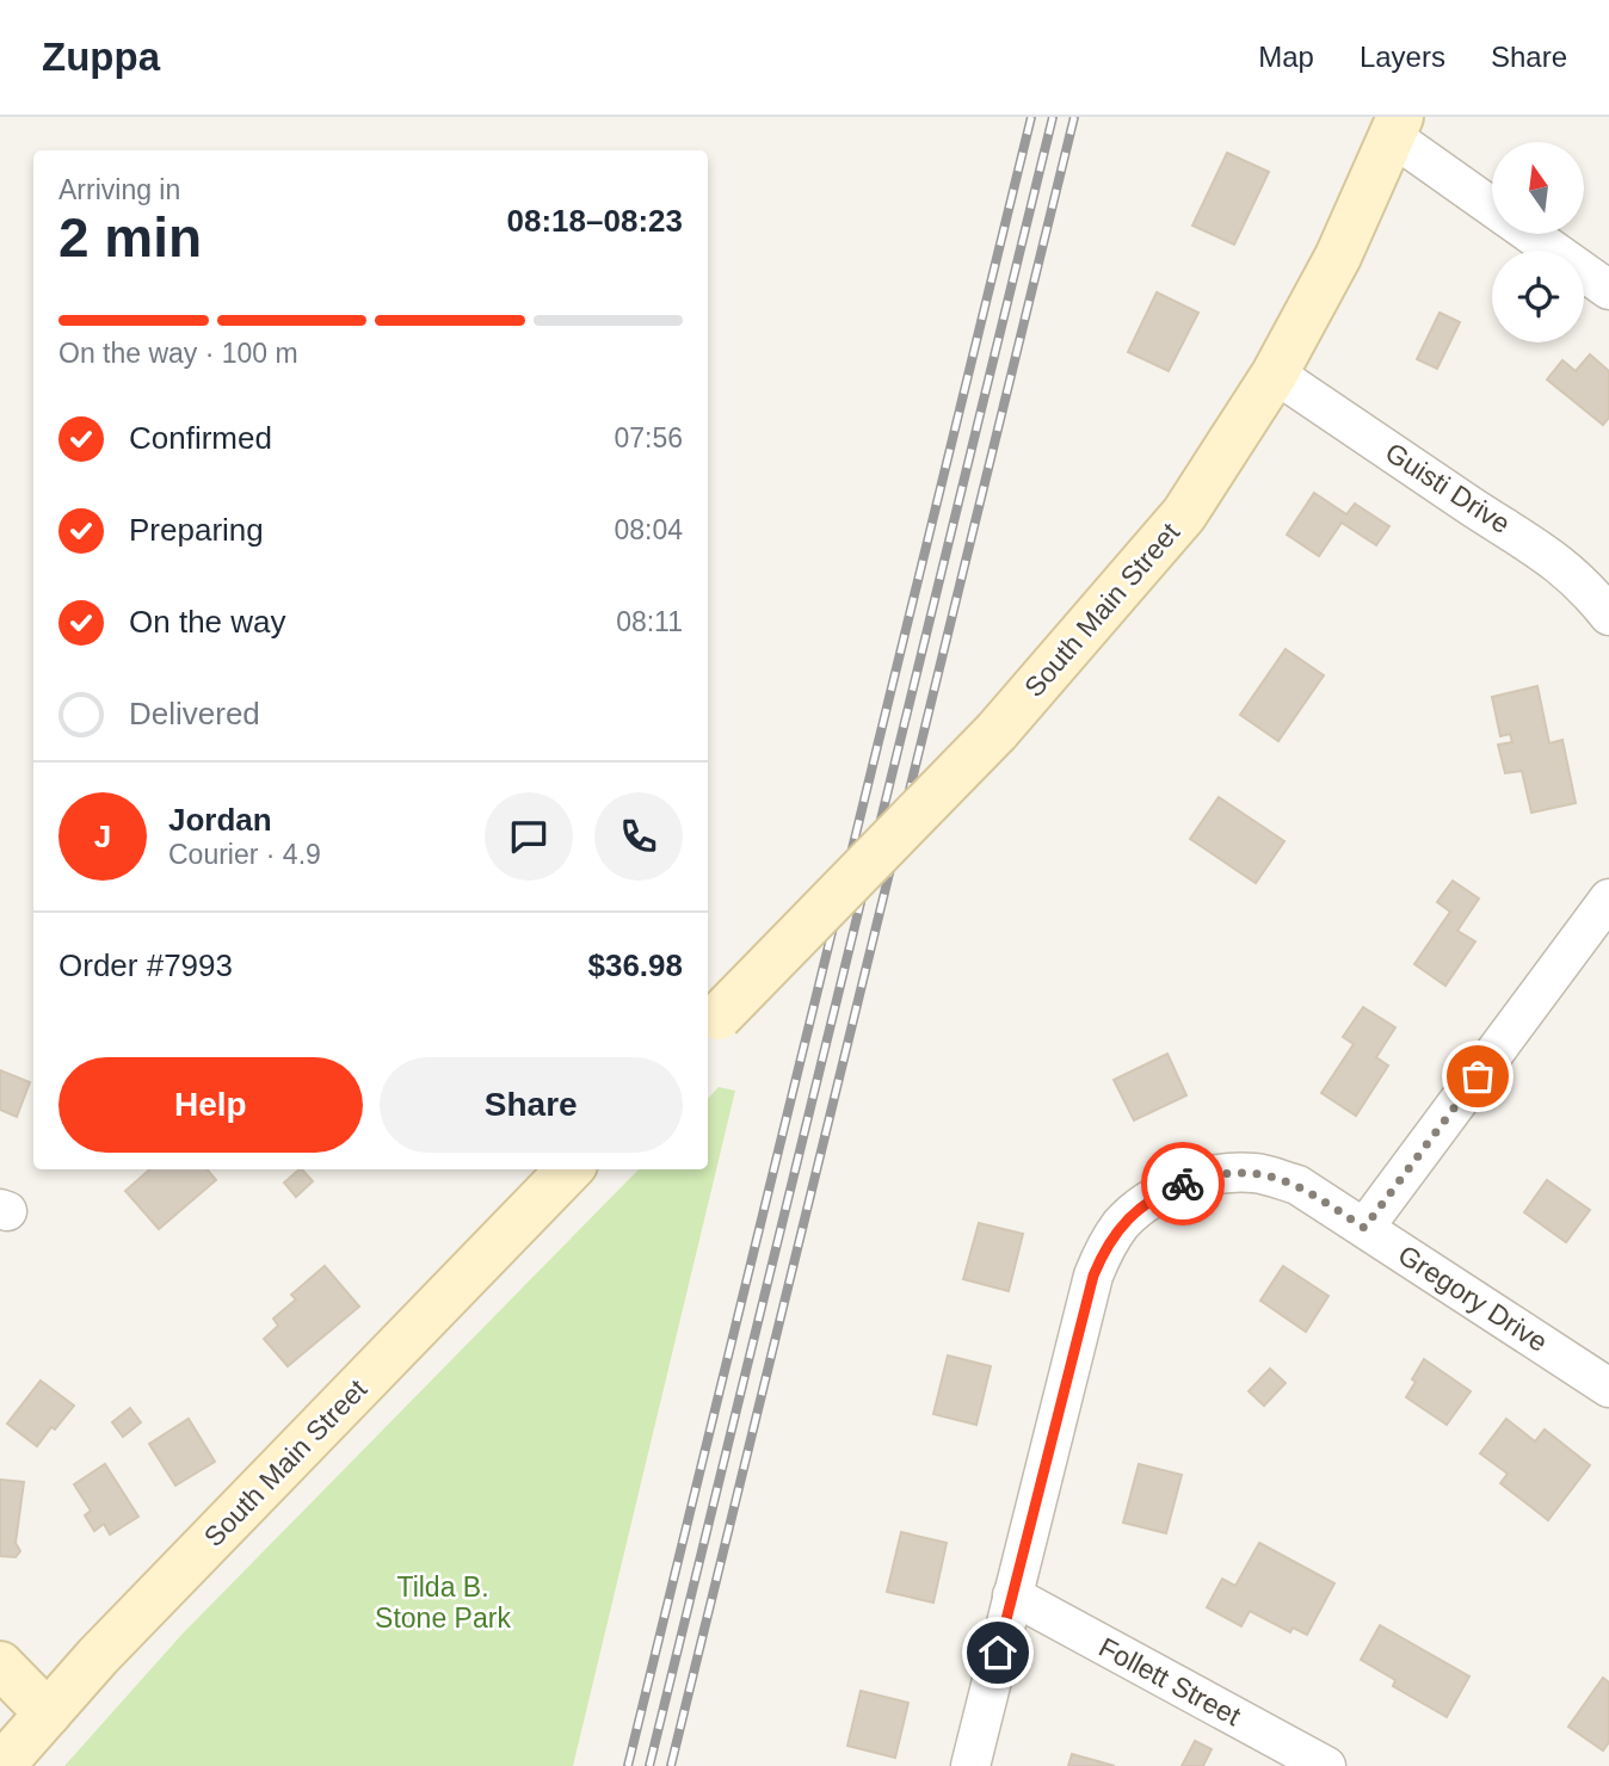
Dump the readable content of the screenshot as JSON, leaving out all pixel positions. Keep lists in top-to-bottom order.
{
  "streets": {
    "main road": ["South Main Street"],
    "street": ["Guisti Drive", "Gregory Drive", "Follett Street"]
  },
  "crossings": [
    ["Guisti Drive", "South Main Street"],
    ["Gregory Drive", "Follett Street"]
  ],
  "parks": ["Tilda B. Stone Park"],
  "north": "top",
  "page": {
    "header": "Zuppa",
    "nav": ["Map", "Layers", "Share"],
    "heading": ["2 min", "Arriving in", "08:18–08:23"],
    "panel": [
      "Jordan",
      "Courier · 4.9",
      "Order #7993",
      "$36.98"
    ],
    "bar": "On the way · 100 m",
    "list": [
      ["Confirmed", "07:56"],
      ["Preparing", "08:04"],
      ["On the way", "08:11"],
      "Delivered"
    ],
    "round": "J",
    "buttons": ["Help", "Share"]
  }
}
